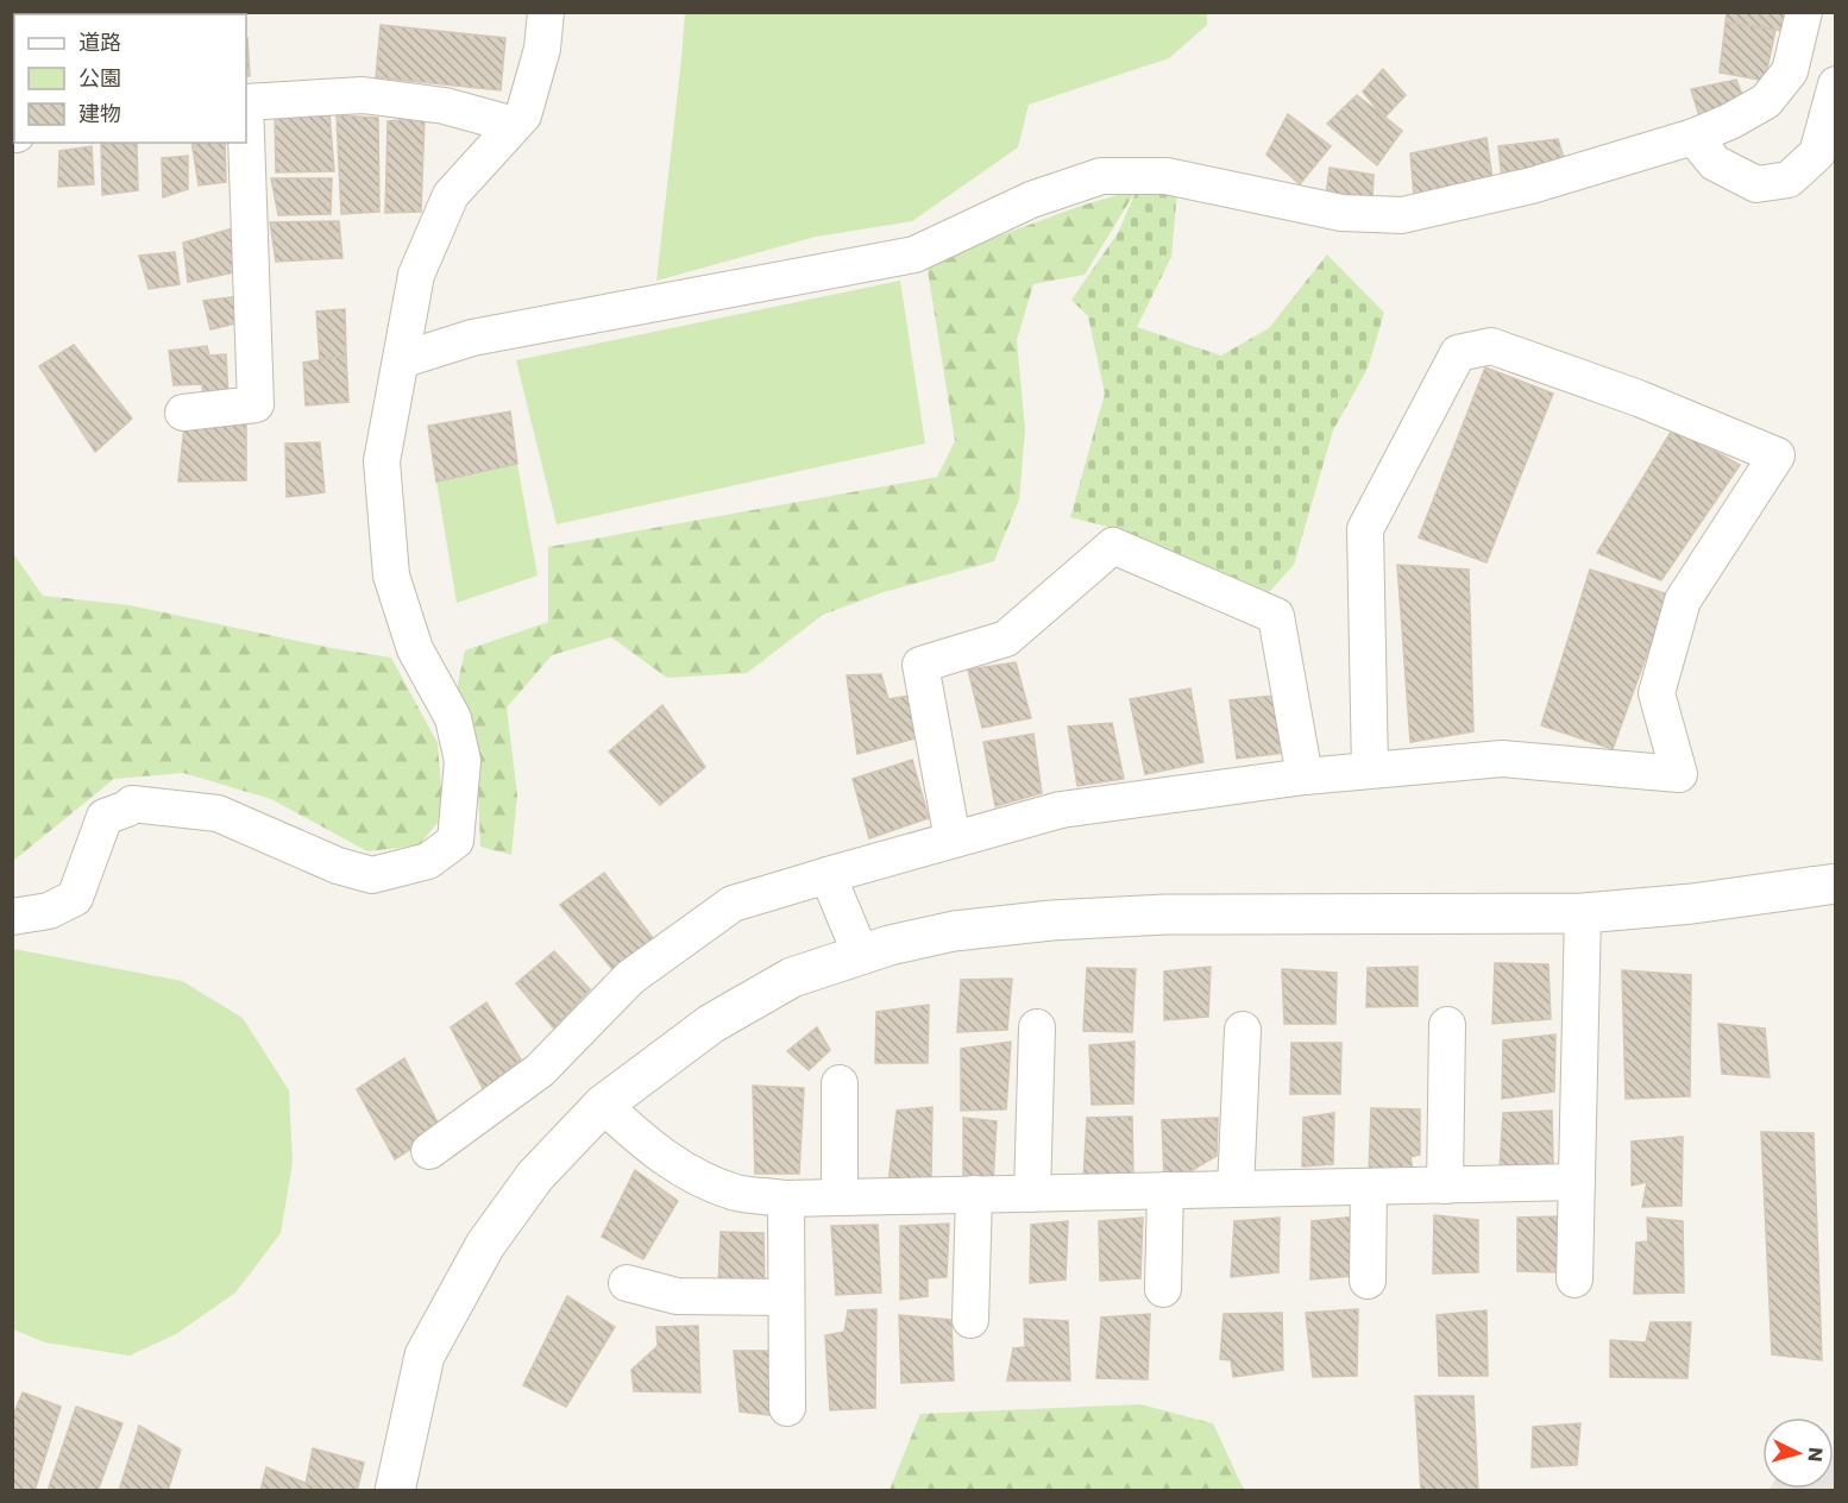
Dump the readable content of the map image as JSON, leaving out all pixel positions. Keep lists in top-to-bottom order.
{
  "legend": ["道路", "公園", "建物"],
  "north": "right"
}
